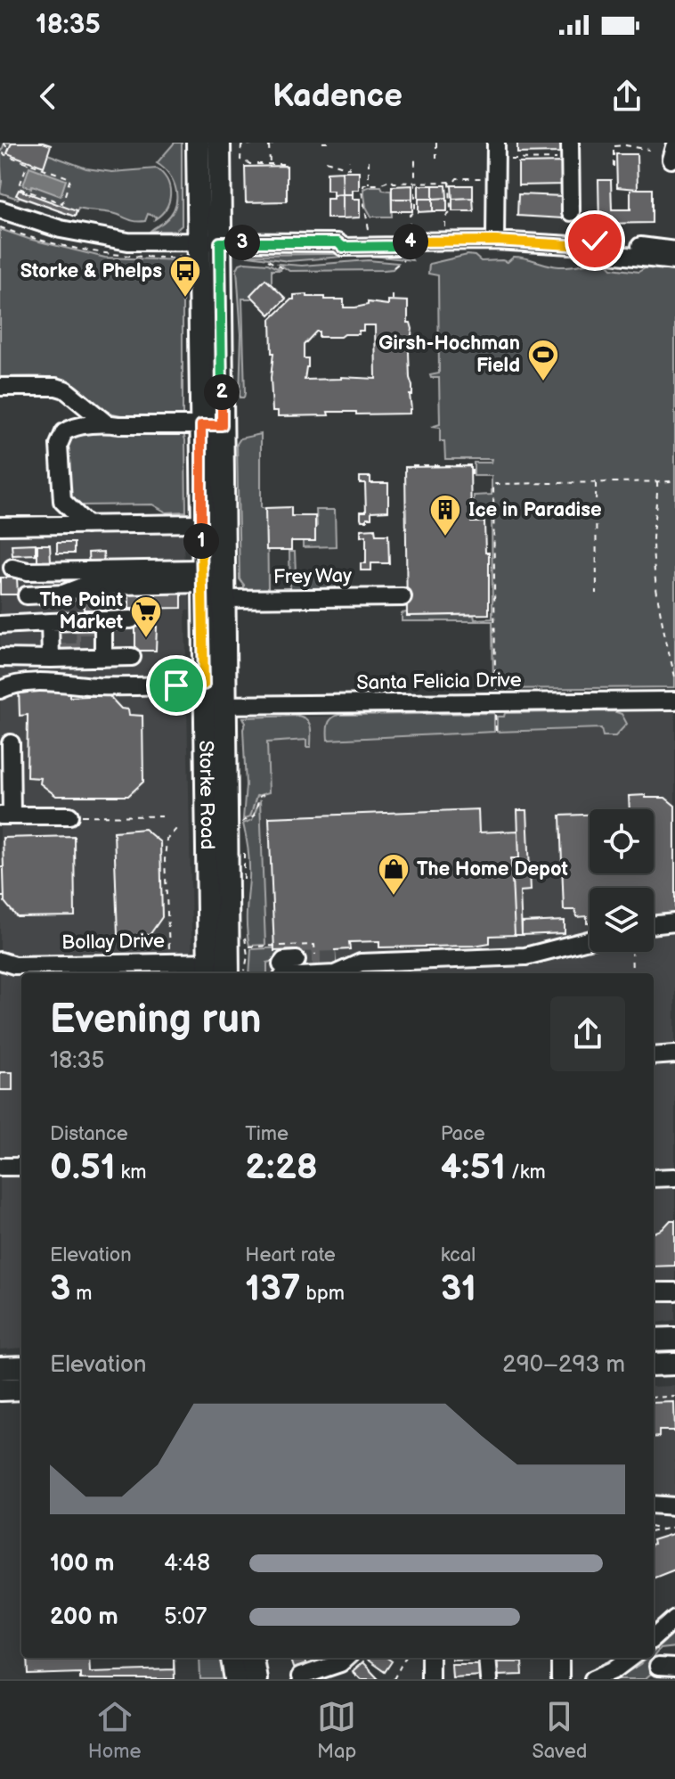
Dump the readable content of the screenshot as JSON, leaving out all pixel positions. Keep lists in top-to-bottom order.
{
  "streets": {
    "main road": ["Storke Road"],
    "street": ["Frey Way", "Santa Felicia Drive", "Bollay Drive"]
  },
  "crossings": [
    ["Frey Way", "Storke Road"],
    ["Santa Felicia Drive", "Storke Road"],
    ["Storke Road", "Bollay Drive"]
  ],
  "places": {
    "bus stop": ["Storke & Phelps"],
    "sports": ["Girsh-Hochman Field"],
    "building": ["Ice in Paradise"],
    "supermarket": ["The Point Market"],
    "shop": ["The Home Depot"]
  },
  "page": {
    "status": "18:35",
    "header": "Kadence",
    "pins": [
      "4",
      "3",
      "2",
      "1"
    ],
    "heading": ["Evening run", "18:35"],
    "stats": [
      ["Distance", "0.51 km"],
      ["Time", "2:28"],
      ["Pace", "4:51 /km"],
      ["Elevation", "3 m"],
      ["Heart rate", "137 bpm"],
      ["kcal", "31"]
    ],
    "chart": ["Elevation", "290–293 m"],
    "list": [
      {
        "name": "100 m",
        "note": "4:48"
      },
      {
        "name": "200 m",
        "note": "5:07"
      }
    ],
    "tabs": ["Home", "Map", "Saved"]
  }
}
